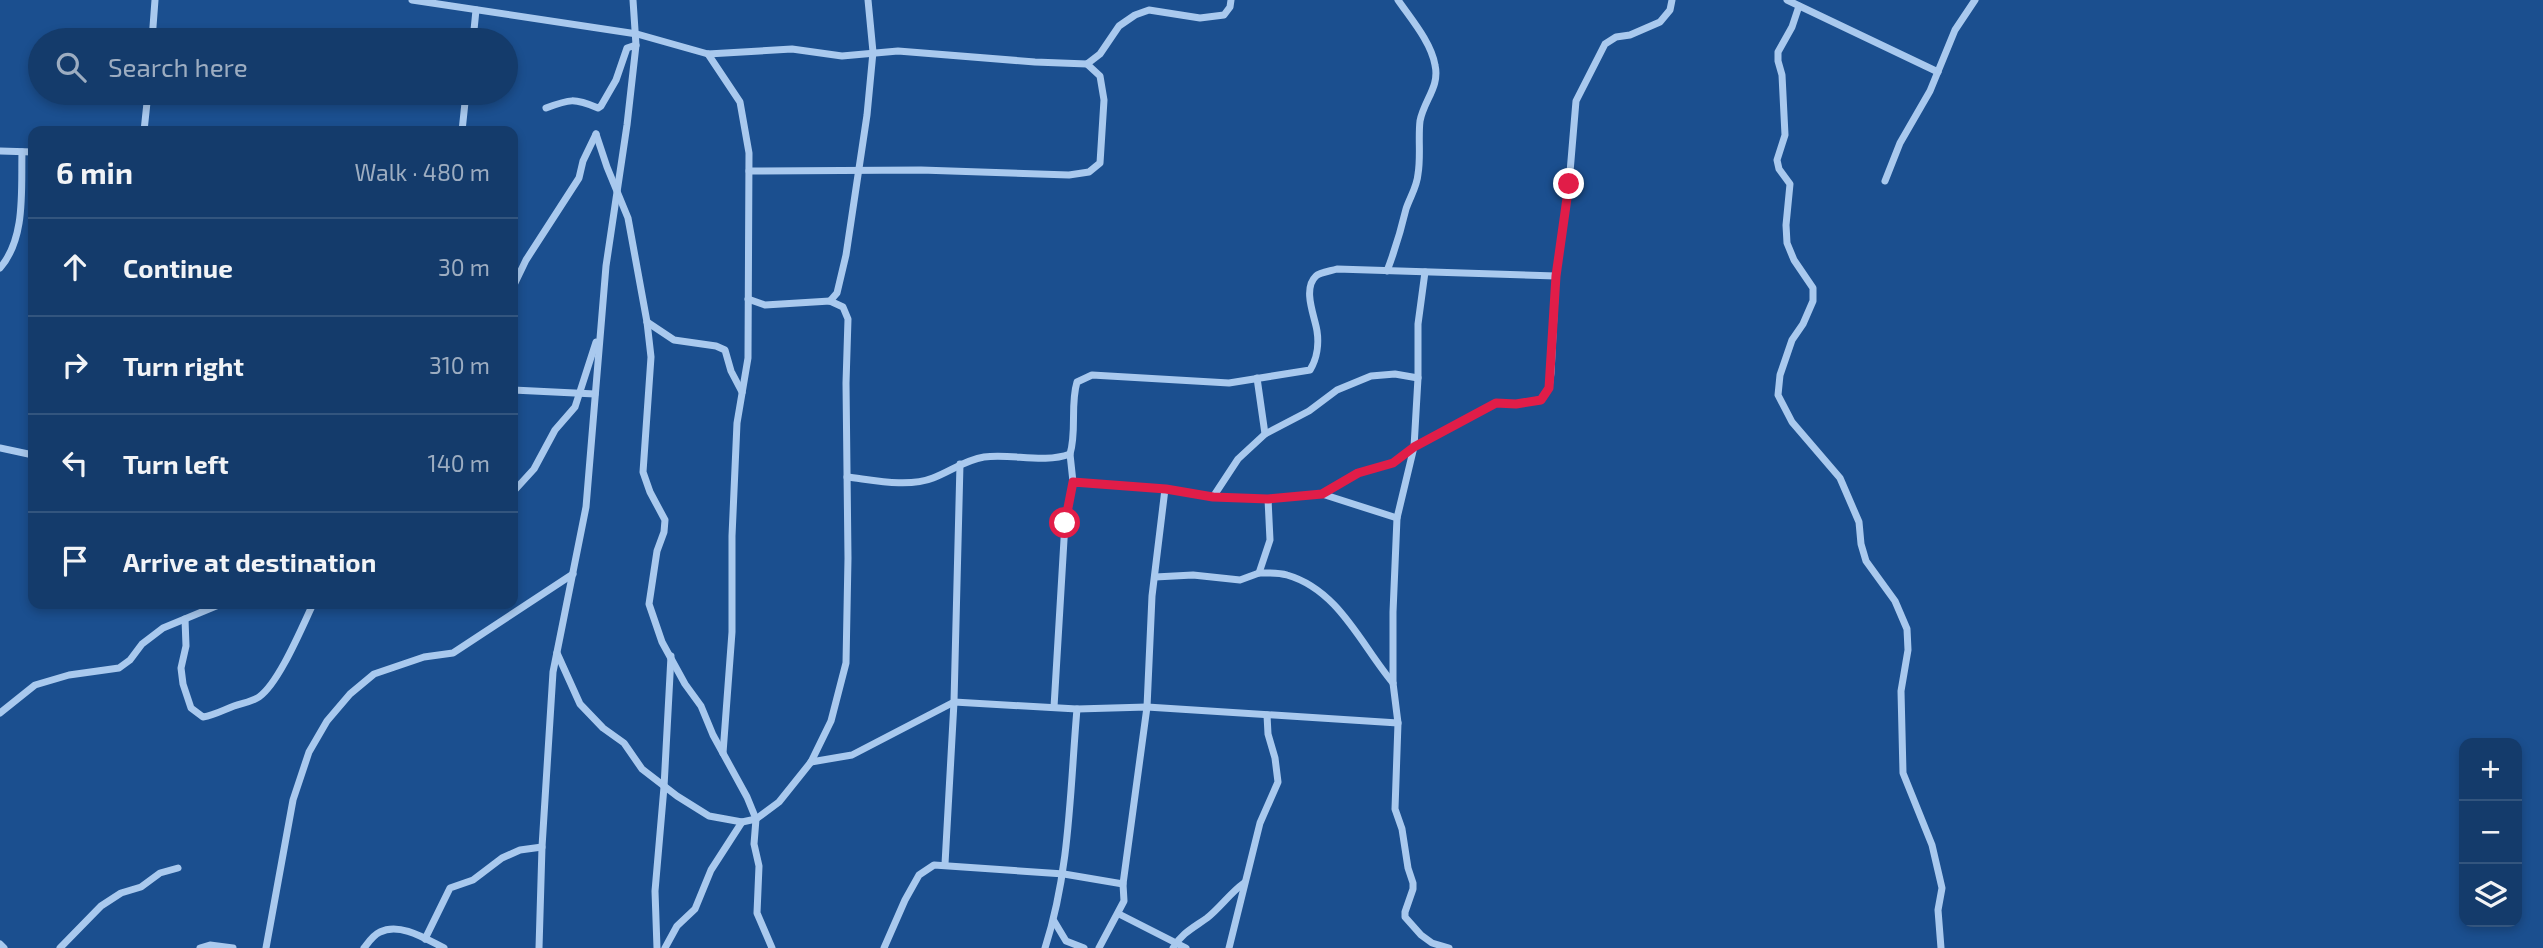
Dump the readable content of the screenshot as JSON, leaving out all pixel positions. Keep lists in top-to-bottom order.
{
  "page": {
    "search": "Search here",
    "heading": ["6 min", "Walk · 480 m"],
    "list": [
      ["Continue", "30 m"],
      ["Turn right", "310 m"],
      ["Turn left", "140 m"],
      "Arrive at destination"
    ],
    "map_buttons": ["+", "−"]
  }
}
